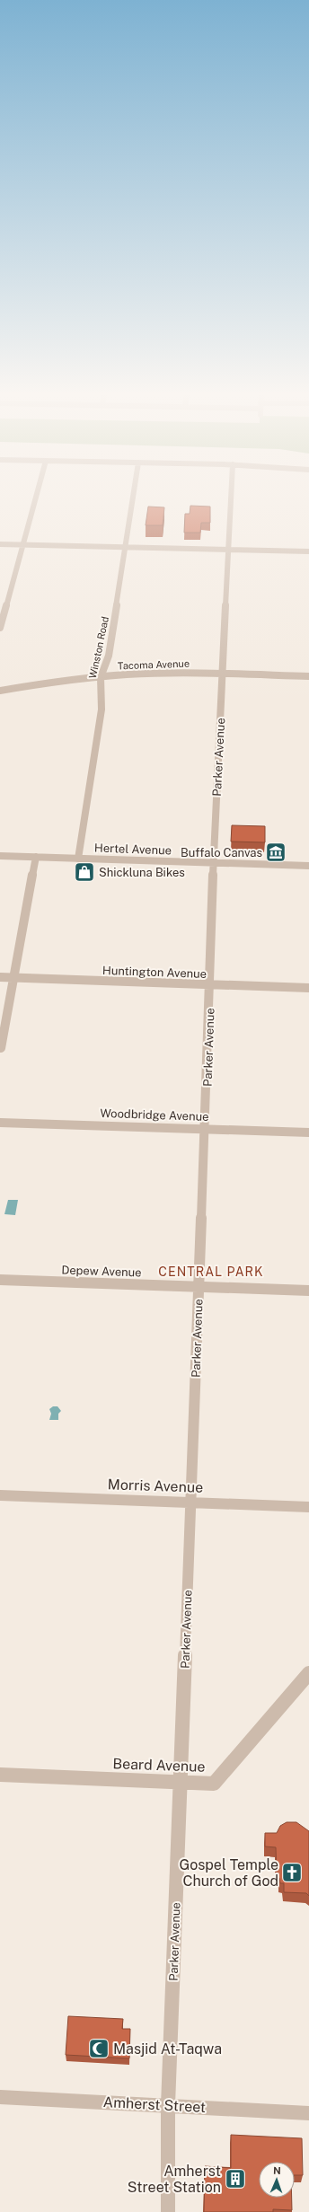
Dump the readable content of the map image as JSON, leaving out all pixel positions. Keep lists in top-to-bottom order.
{
  "streets": {
    "street": [
      "Winston Road",
      "Tacoma Avenue",
      "Parker Avenue",
      "Hertel Avenue",
      "Huntington Avenue",
      "Woodbridge Avenue",
      "Depew Avenue",
      "Morris Avenue",
      "Beard Avenue",
      "Amherst Street"
    ]
  },
  "crossings": [
    ["Winston Road", "Tacoma Avenue"],
    ["Winston Road", "Hertel Avenue"],
    ["Tacoma Avenue", "Parker Avenue"],
    ["Parker Avenue", "Hertel Avenue"],
    ["Parker Avenue", "Huntington Avenue"],
    ["Parker Avenue", "Woodbridge Avenue"],
    ["Parker Avenue", "Depew Avenue"],
    ["Parker Avenue", "Morris Avenue"],
    ["Parker Avenue", "Beard Avenue"],
    ["Parker Avenue", "Amherst Street"]
  ],
  "districts": ["CENTRAL PARK"],
  "places": {
    "museum": ["Buffalo Canvas"],
    "shop": ["Shickluna Bikes"],
    "church": ["Gospel Temple Church of God"],
    "mosque": ["Masjid At-Taqwa"],
    "building": ["Amherst Street Station"]
  },
  "north": "top"
}
